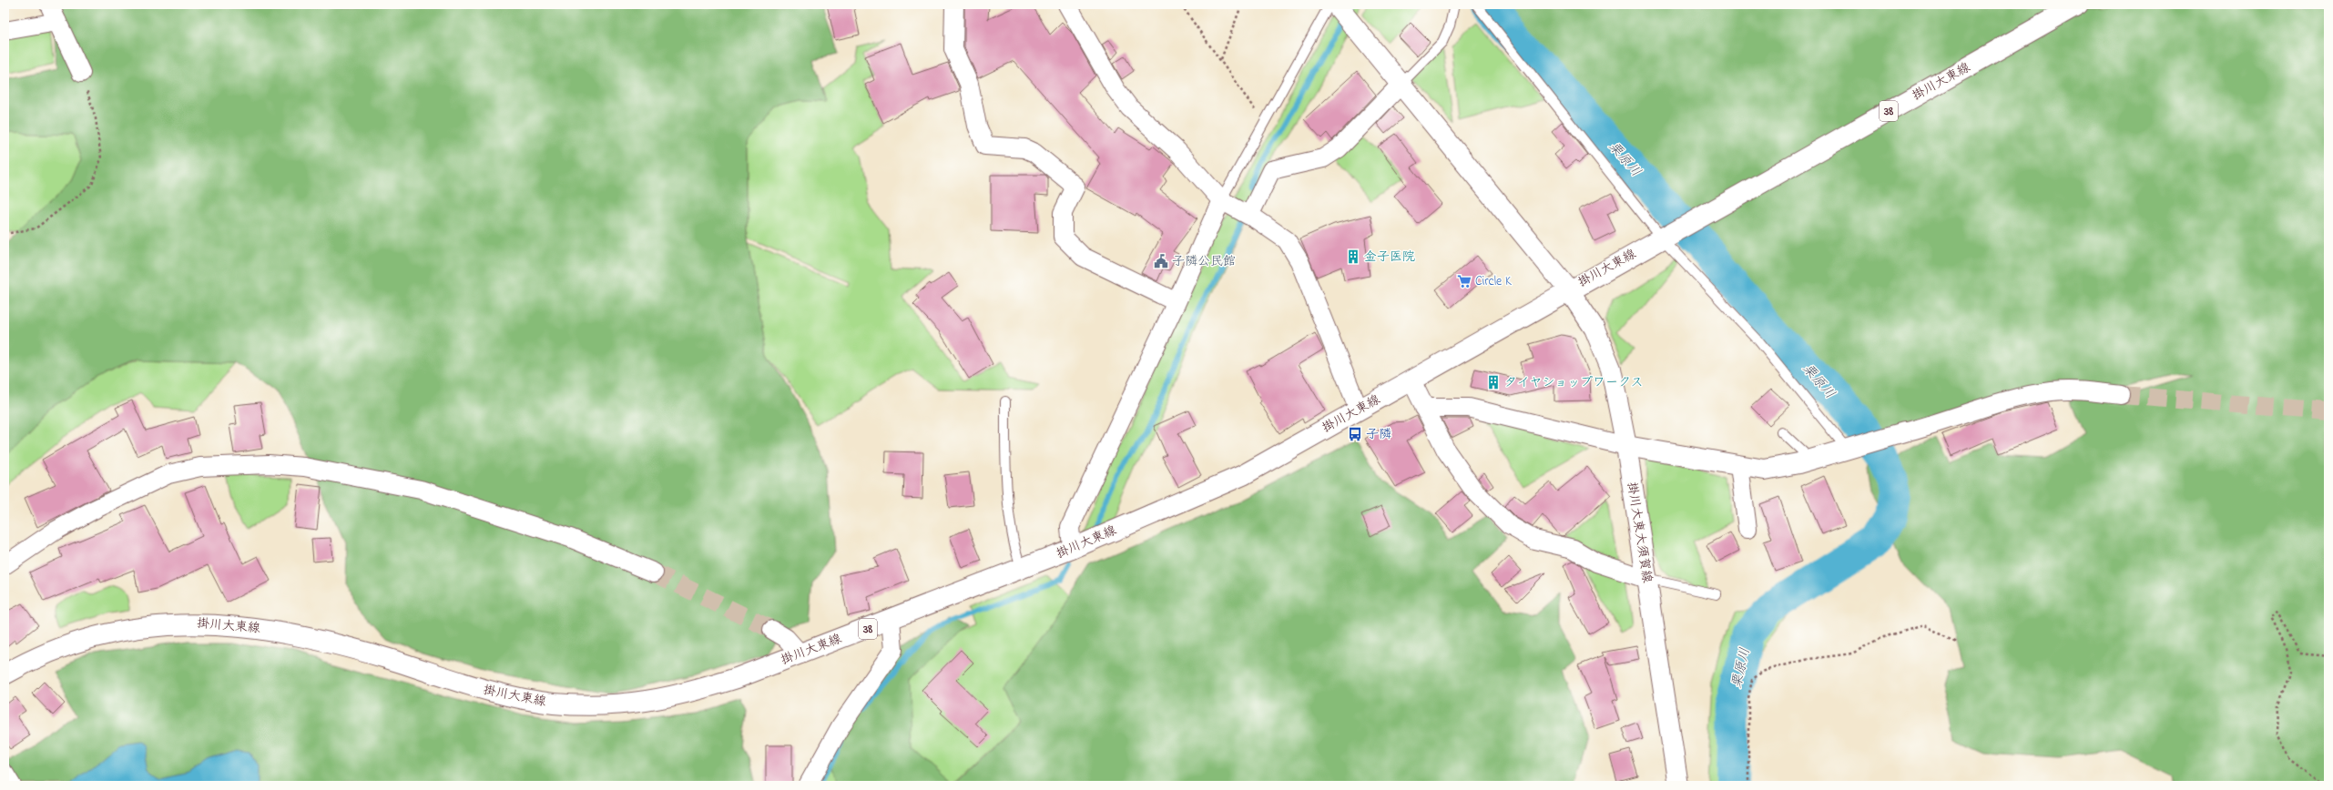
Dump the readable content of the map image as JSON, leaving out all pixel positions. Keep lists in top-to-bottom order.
{
  "streets": {
    "main road": ["掛川大東線", "38", "掛川大東大須賀線"]
  },
  "crossings": [
    ["掛川大東線", "掛川大東大須賀線"]
  ],
  "water": ["栗原川"],
  "places": {
    "building": ["金子医院", "タイヤショップワークス"],
    "public building": ["子隣公民館"],
    "supermarket": ["Circle K"],
    "bus stop": ["子隣"]
  }
}
